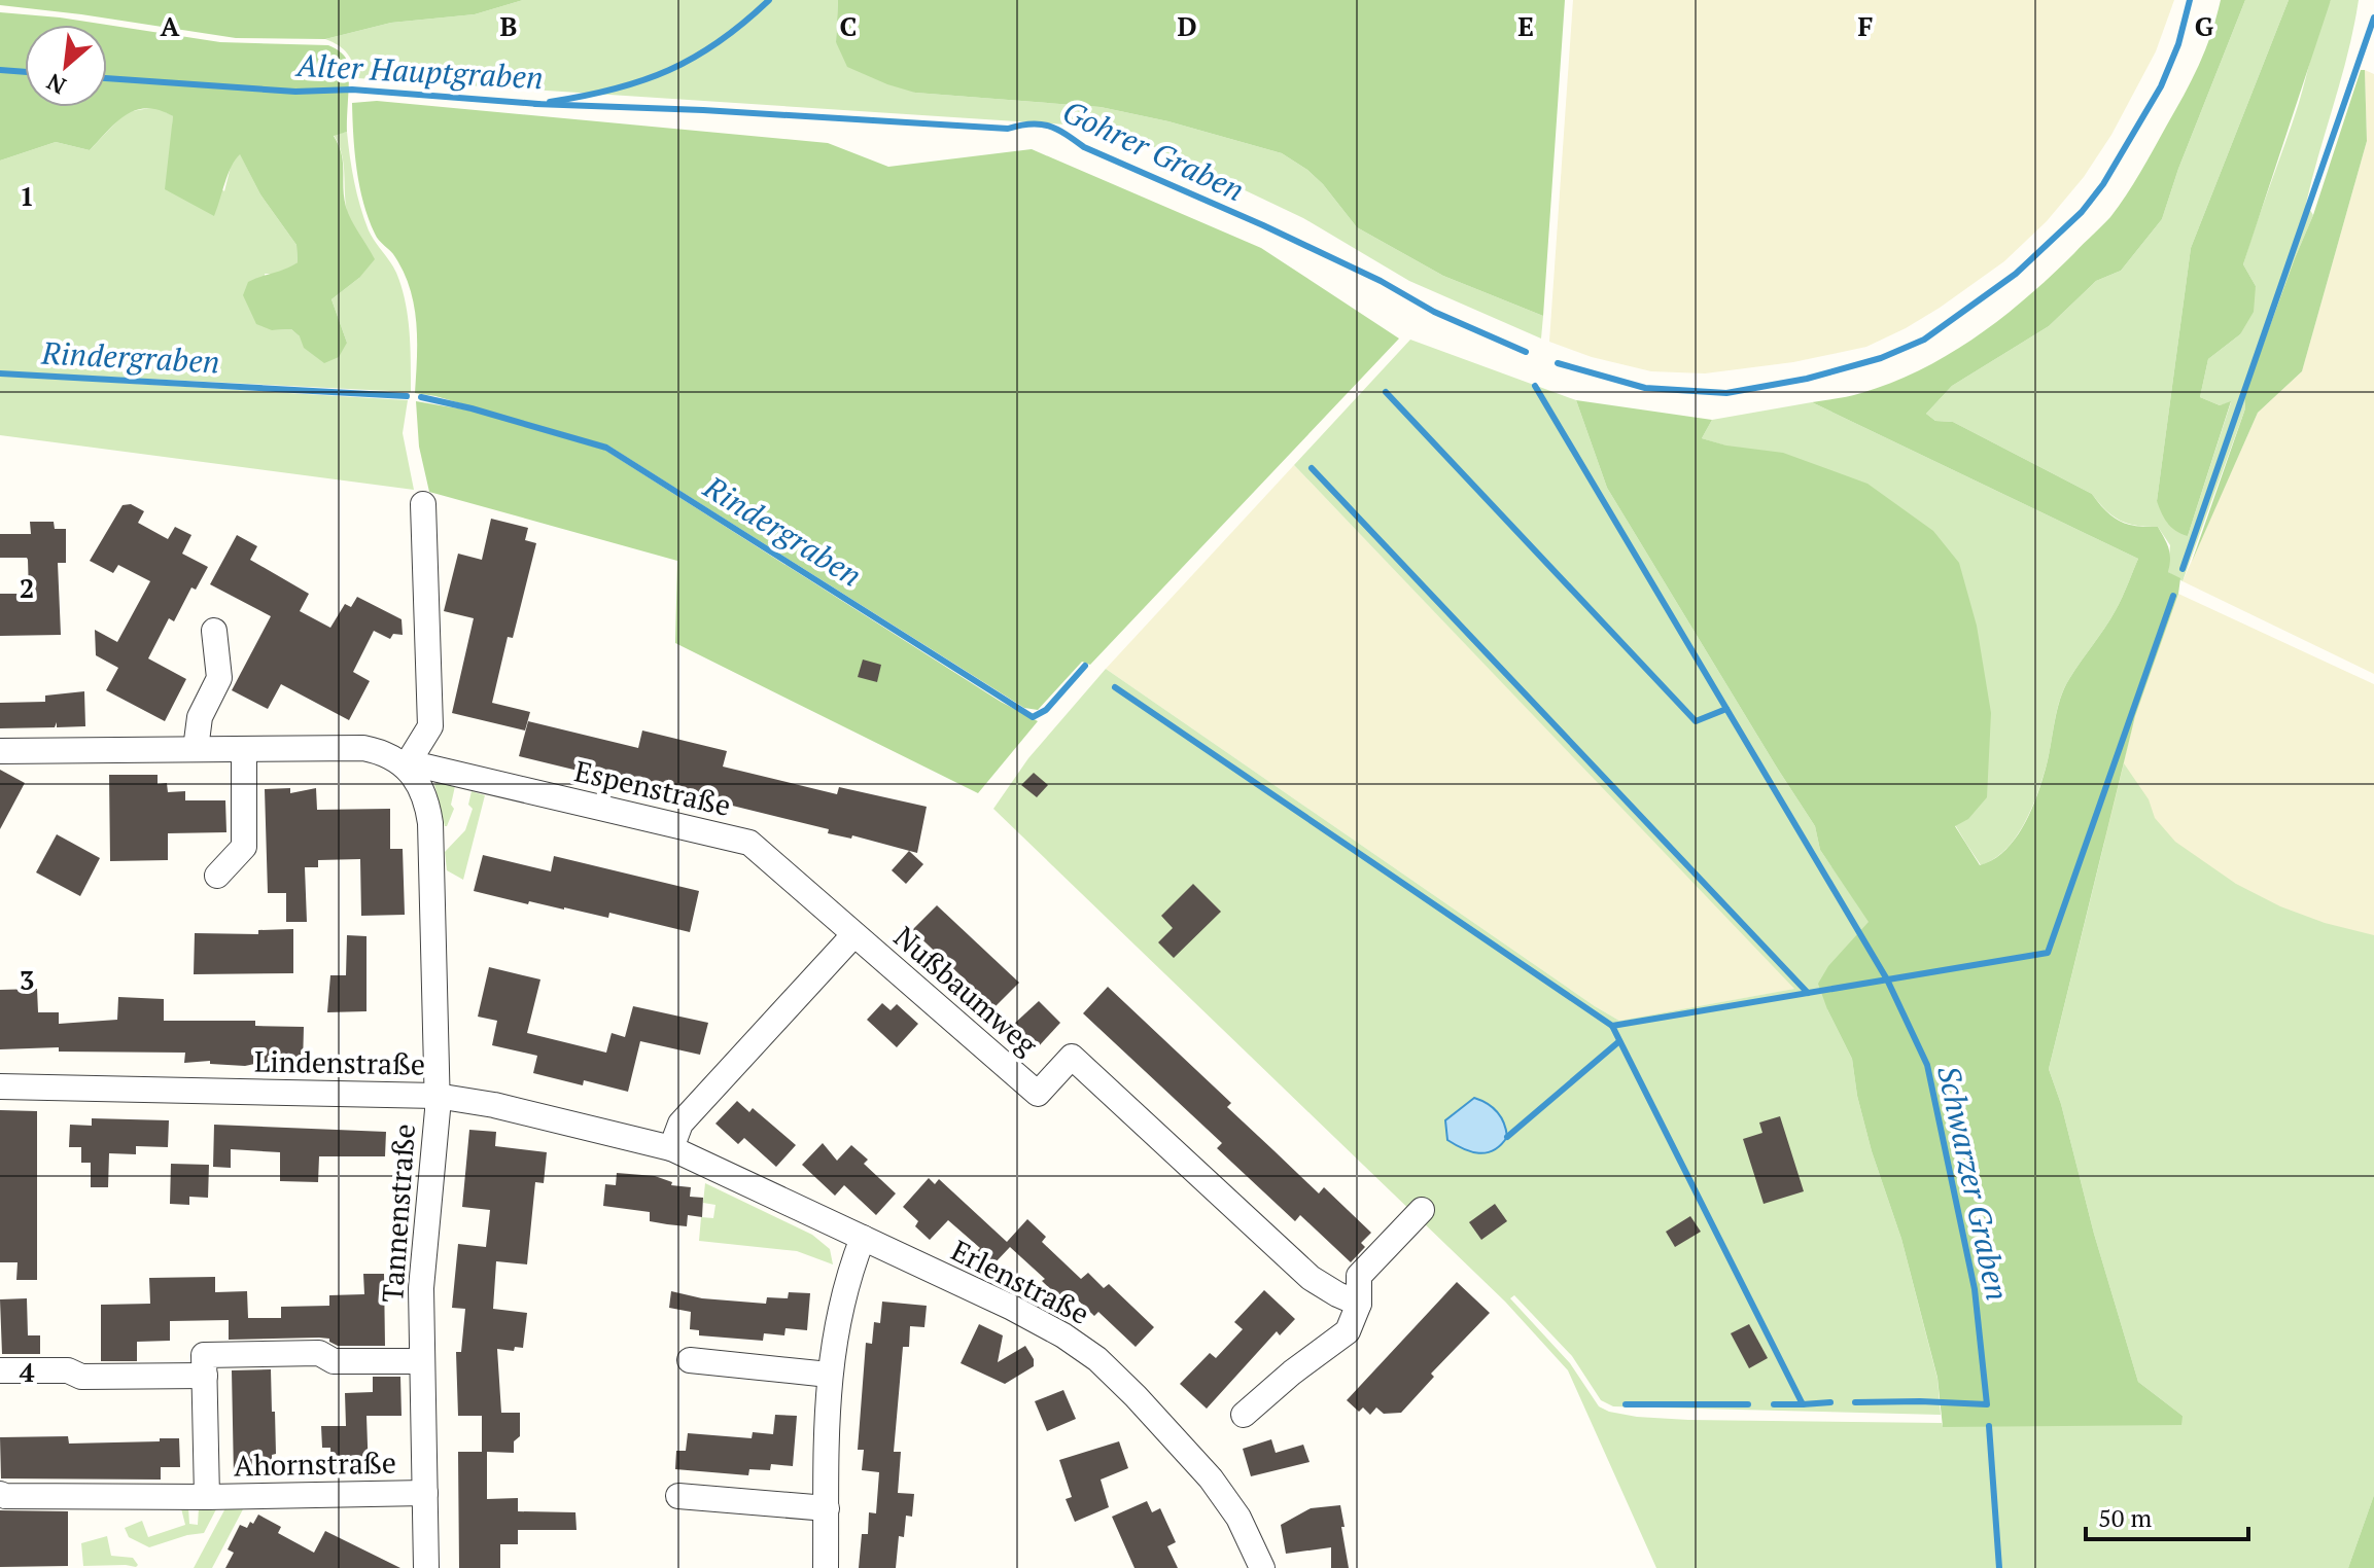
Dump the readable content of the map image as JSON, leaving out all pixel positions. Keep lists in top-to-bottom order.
{
  "streets": {
    "street": [
      "Espenstraße",
      "Nußbaumweg",
      "Lindenstraße",
      "Tannenstraße",
      "Erlenstraße",
      "Ahornstraße"
    ]
  },
  "crossings": [
    ["Espenstraße", "Nußbaumweg"],
    ["Espenstraße", "Tannenstraße"],
    ["Nußbaumweg", "Lindenstraße"],
    ["Nußbaumweg", "Erlenstraße"],
    ["Lindenstraße", "Tannenstraße"],
    ["Lindenstraße", "Erlenstraße"],
    ["Tannenstraße", "Ahornstraße"]
  ],
  "water": [
    "Alter Hauptgraben",
    "Gohrer Graben",
    "Rindergraben",
    "Schwarzer Graben"
  ],
  "scale_bar": "50 m",
  "north": "bottom left",
  "grid": {
    "columns": [
      "A",
      "B",
      "C",
      "D",
      "E",
      "F",
      "G"
    ],
    "rows": [
      "1",
      "2",
      "3",
      "4"
    ]
  }
}
